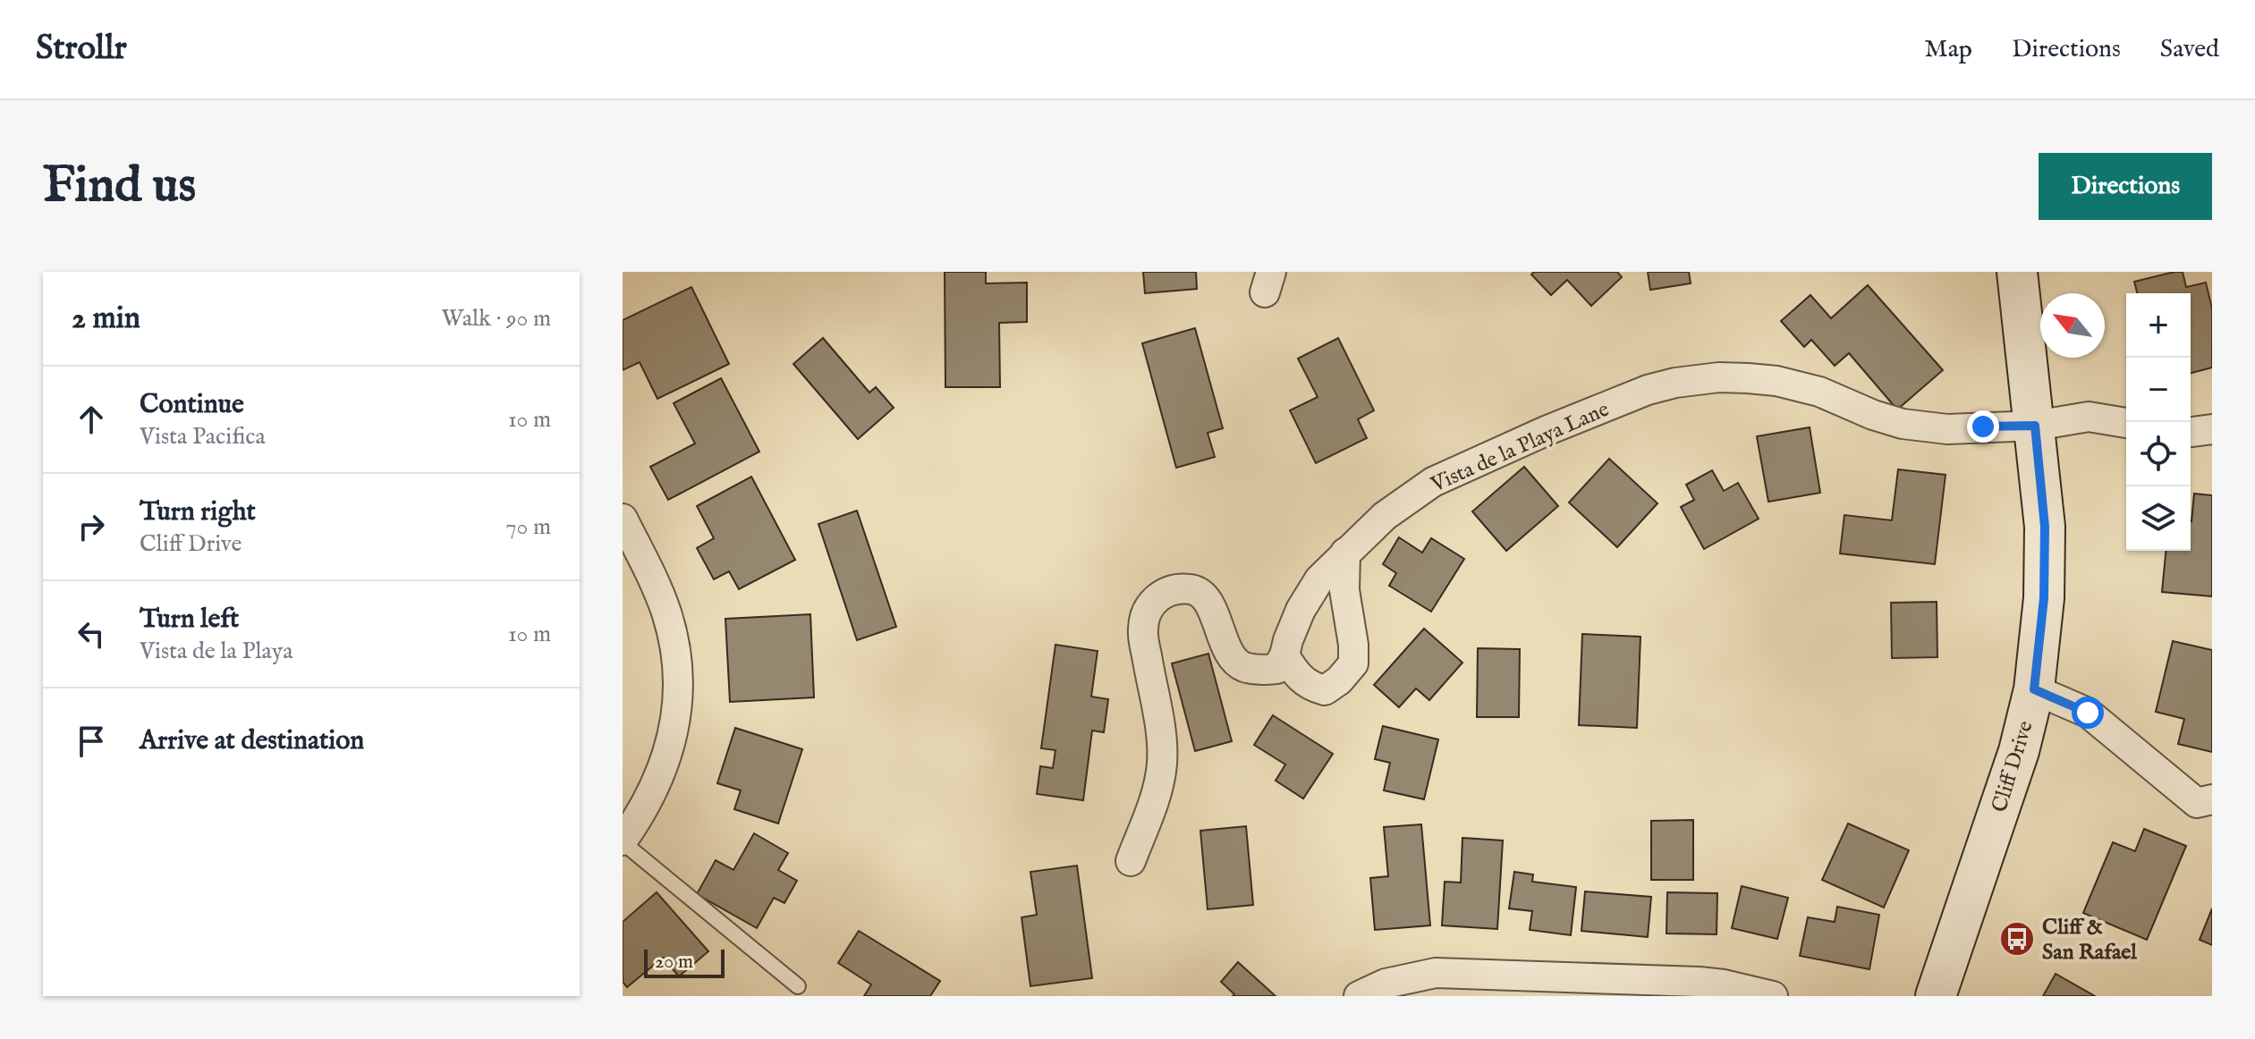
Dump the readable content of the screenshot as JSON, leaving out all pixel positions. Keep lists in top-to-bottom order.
{
  "streets": {
    "main road": ["Cliff Drive"],
    "street": ["Vista de la Playa Lane"]
  },
  "crossings": [
    ["Vista de la Playa Lane", "Cliff Drive"]
  ],
  "places": {
    "bus stop": ["Cliff & San Rafael"]
  },
  "scale_bar": "20 m",
  "north": "top left",
  "page": {
    "header": "Strollr",
    "nav": ["Map", "Directions", "Saved"],
    "buttons": "Directions",
    "title": "Find us",
    "heading": ["2 min", "Walk · 90 m"],
    "map_buttons": ["+", "−"],
    "list": [
      ["Continue", "Vista Pacifica", "10 m"],
      ["Turn right", "Cliff Drive", "70 m"],
      ["Turn left", "Vista de la Playa", "10 m"],
      "Arrive at destination"
    ],
    "scale": "20 m"
  }
}
